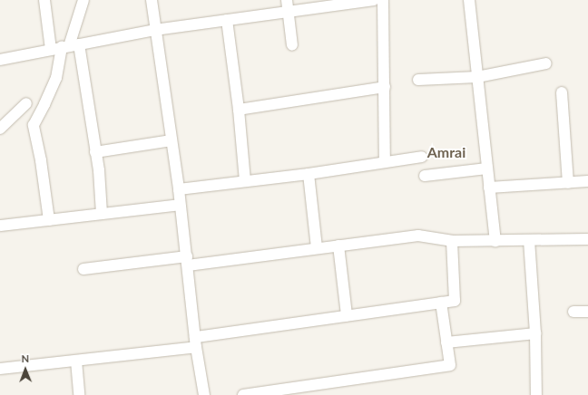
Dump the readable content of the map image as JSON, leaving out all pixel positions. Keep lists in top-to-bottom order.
{
  "districts": ["Amrai"],
  "north": "top"
}
